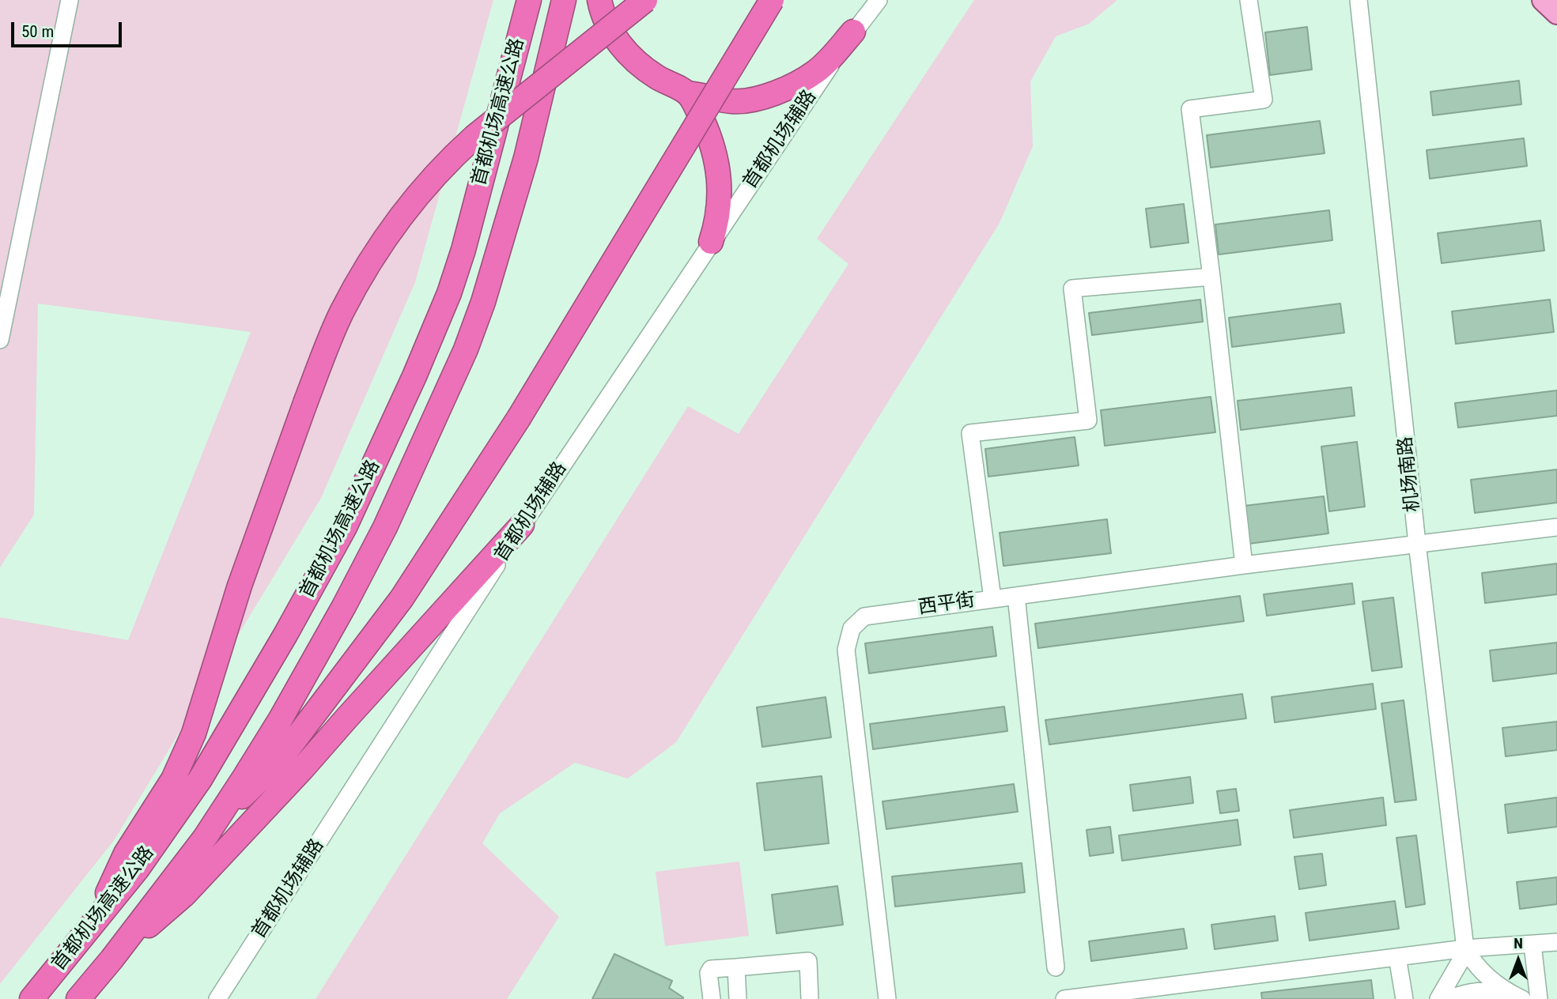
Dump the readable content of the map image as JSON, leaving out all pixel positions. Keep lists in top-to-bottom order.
{
  "streets": {
    "highway": ["首都机场高速公路"],
    "street": ["首都机场辅路", "机场南路", "西平街"]
  },
  "crossings": [
    ["机场南路", "西平街"]
  ],
  "scale_bar": "50 m",
  "north": "top"
}
